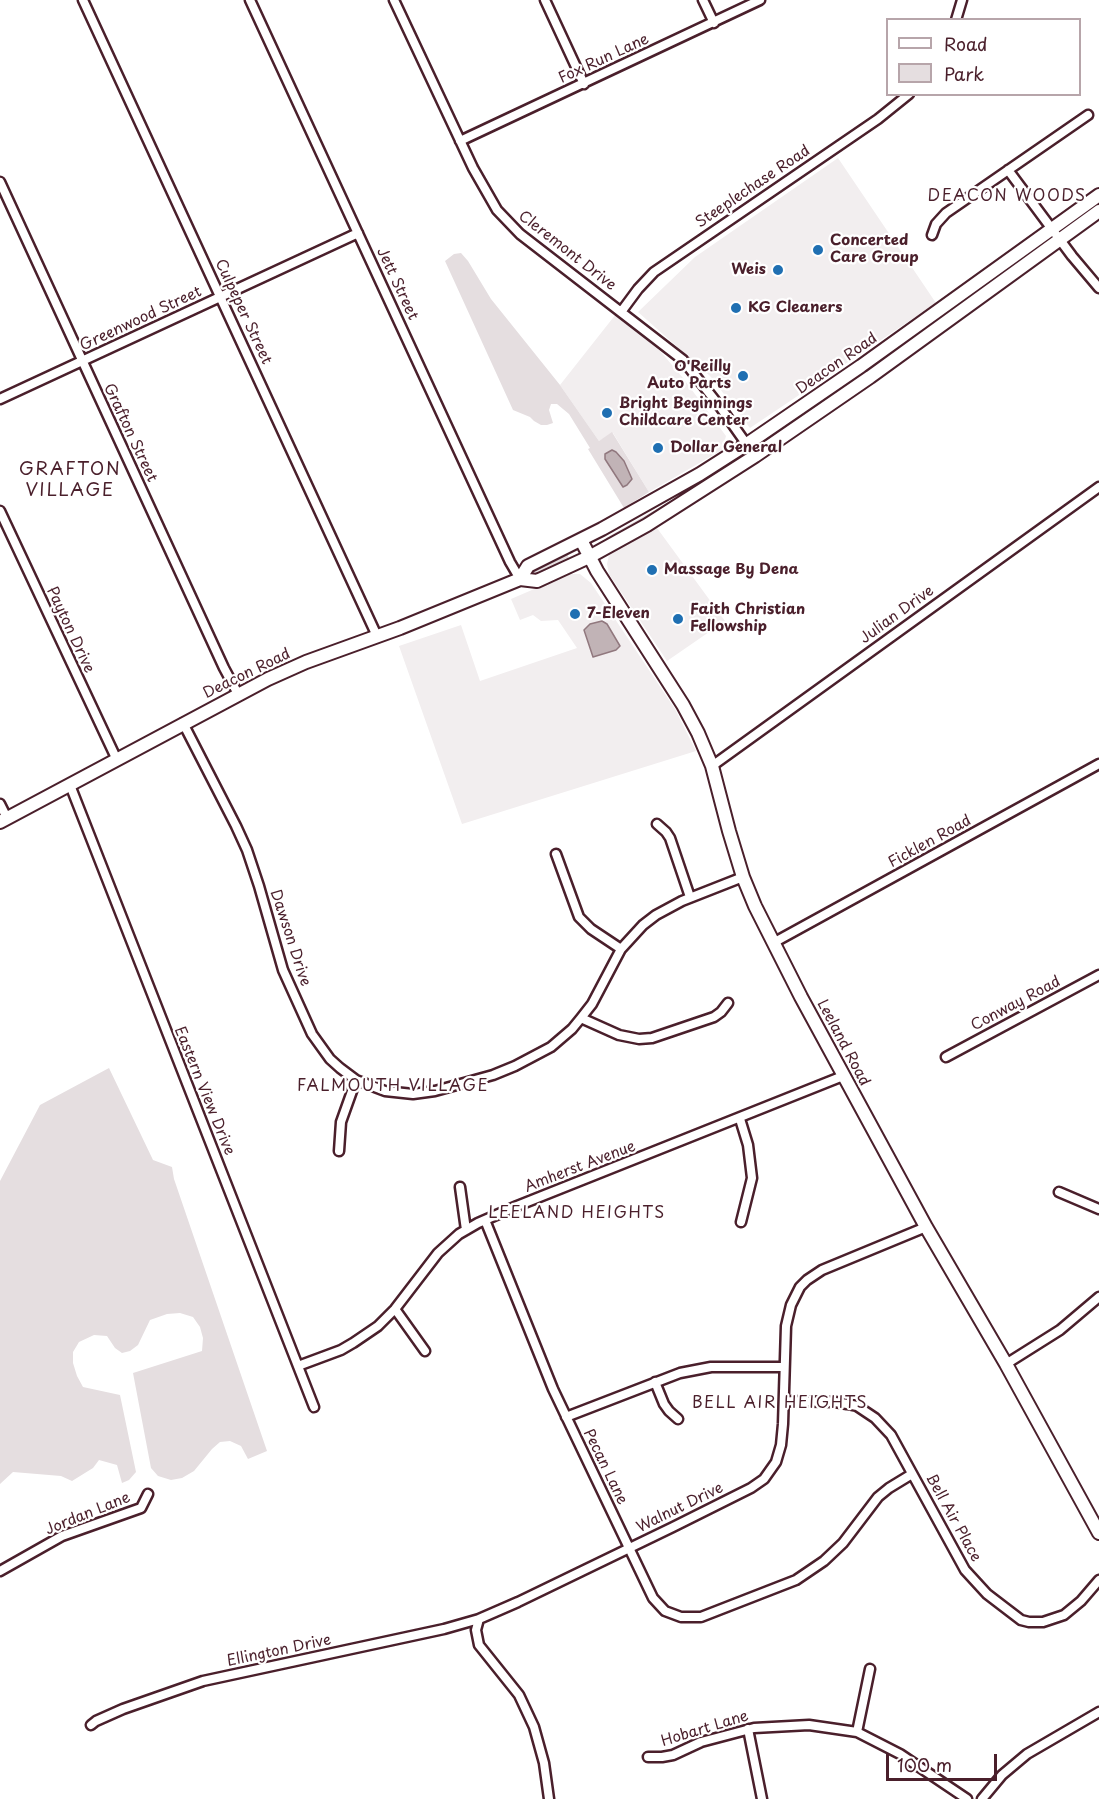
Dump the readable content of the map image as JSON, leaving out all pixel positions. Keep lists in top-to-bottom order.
{
  "streets": {
    "main road": ["Deacon Road", "Leeland Road"],
    "street": [
      "Fox Run Lane",
      "Steeplechase Road",
      "Cleremont Drive",
      "Jett Street",
      "Culpeper Street",
      "Greenwood Street",
      "Grafton Street",
      "Julian Drive",
      "Payton Drive",
      "Ficklen Road",
      "Dawson Drive",
      "Conway Road",
      "Eastern View Drive",
      "Amherst Avenue",
      "Pecan Lane",
      "Walnut Drive",
      "Jordan Lane",
      "Bell Air Place",
      "Ellington Drive",
      "Hobart Lane"
    ]
  },
  "crossings": [
    ["Fox Run Lane", "Cleremont Drive"],
    ["Steeplechase Road", "Cleremont Drive"],
    ["Cleremont Drive", "Deacon Road"],
    ["Jett Street", "Greenwood Street"],
    ["Jett Street", "Deacon Road"],
    ["Culpeper Street", "Greenwood Street"],
    ["Culpeper Street", "Deacon Road"],
    ["Greenwood Street", "Grafton Street"],
    ["Deacon Road", "Grafton Street"],
    ["Deacon Road", "Payton Drive"],
    ["Deacon Road", "Dawson Drive"],
    ["Deacon Road", "Leeland Road"],
    ["Deacon Road", "Eastern View Drive"],
    ["Julian Drive", "Leeland Road"],
    ["Ficklen Road", "Leeland Road"],
    ["Dawson Drive", "Leeland Road"],
    ["Leeland Road", "Amherst Avenue"],
    ["Leeland Road", "Walnut Drive"],
    ["Eastern View Drive", "Amherst Avenue"],
    ["Amherst Avenue", "Pecan Lane"],
    ["Pecan Lane", "Walnut Drive"],
    ["Pecan Lane", "Bell Air Place"],
    ["Walnut Drive", "Bell Air Place"],
    ["Walnut Drive", "Ellington Drive"]
  ],
  "districts": [
    "DEACON WOODS",
    "GRAFTON VILLAGE",
    "FALMOUTH VILLAGE",
    "LEELAND HEIGHTS",
    "BELL AIR HEIGHTS"
  ],
  "places": [
    "Concerted Care Group",
    "Weis",
    "KG Cleaners",
    "O'Reilly Auto Parts",
    "Bright Beginnings Childcare Center",
    "Dollar General",
    "Massage By Dena",
    "7-Eleven",
    "Faith Christian Fellowship"
  ],
  "legend": ["Road", "Park"],
  "scale_bar": "100 m"
}
